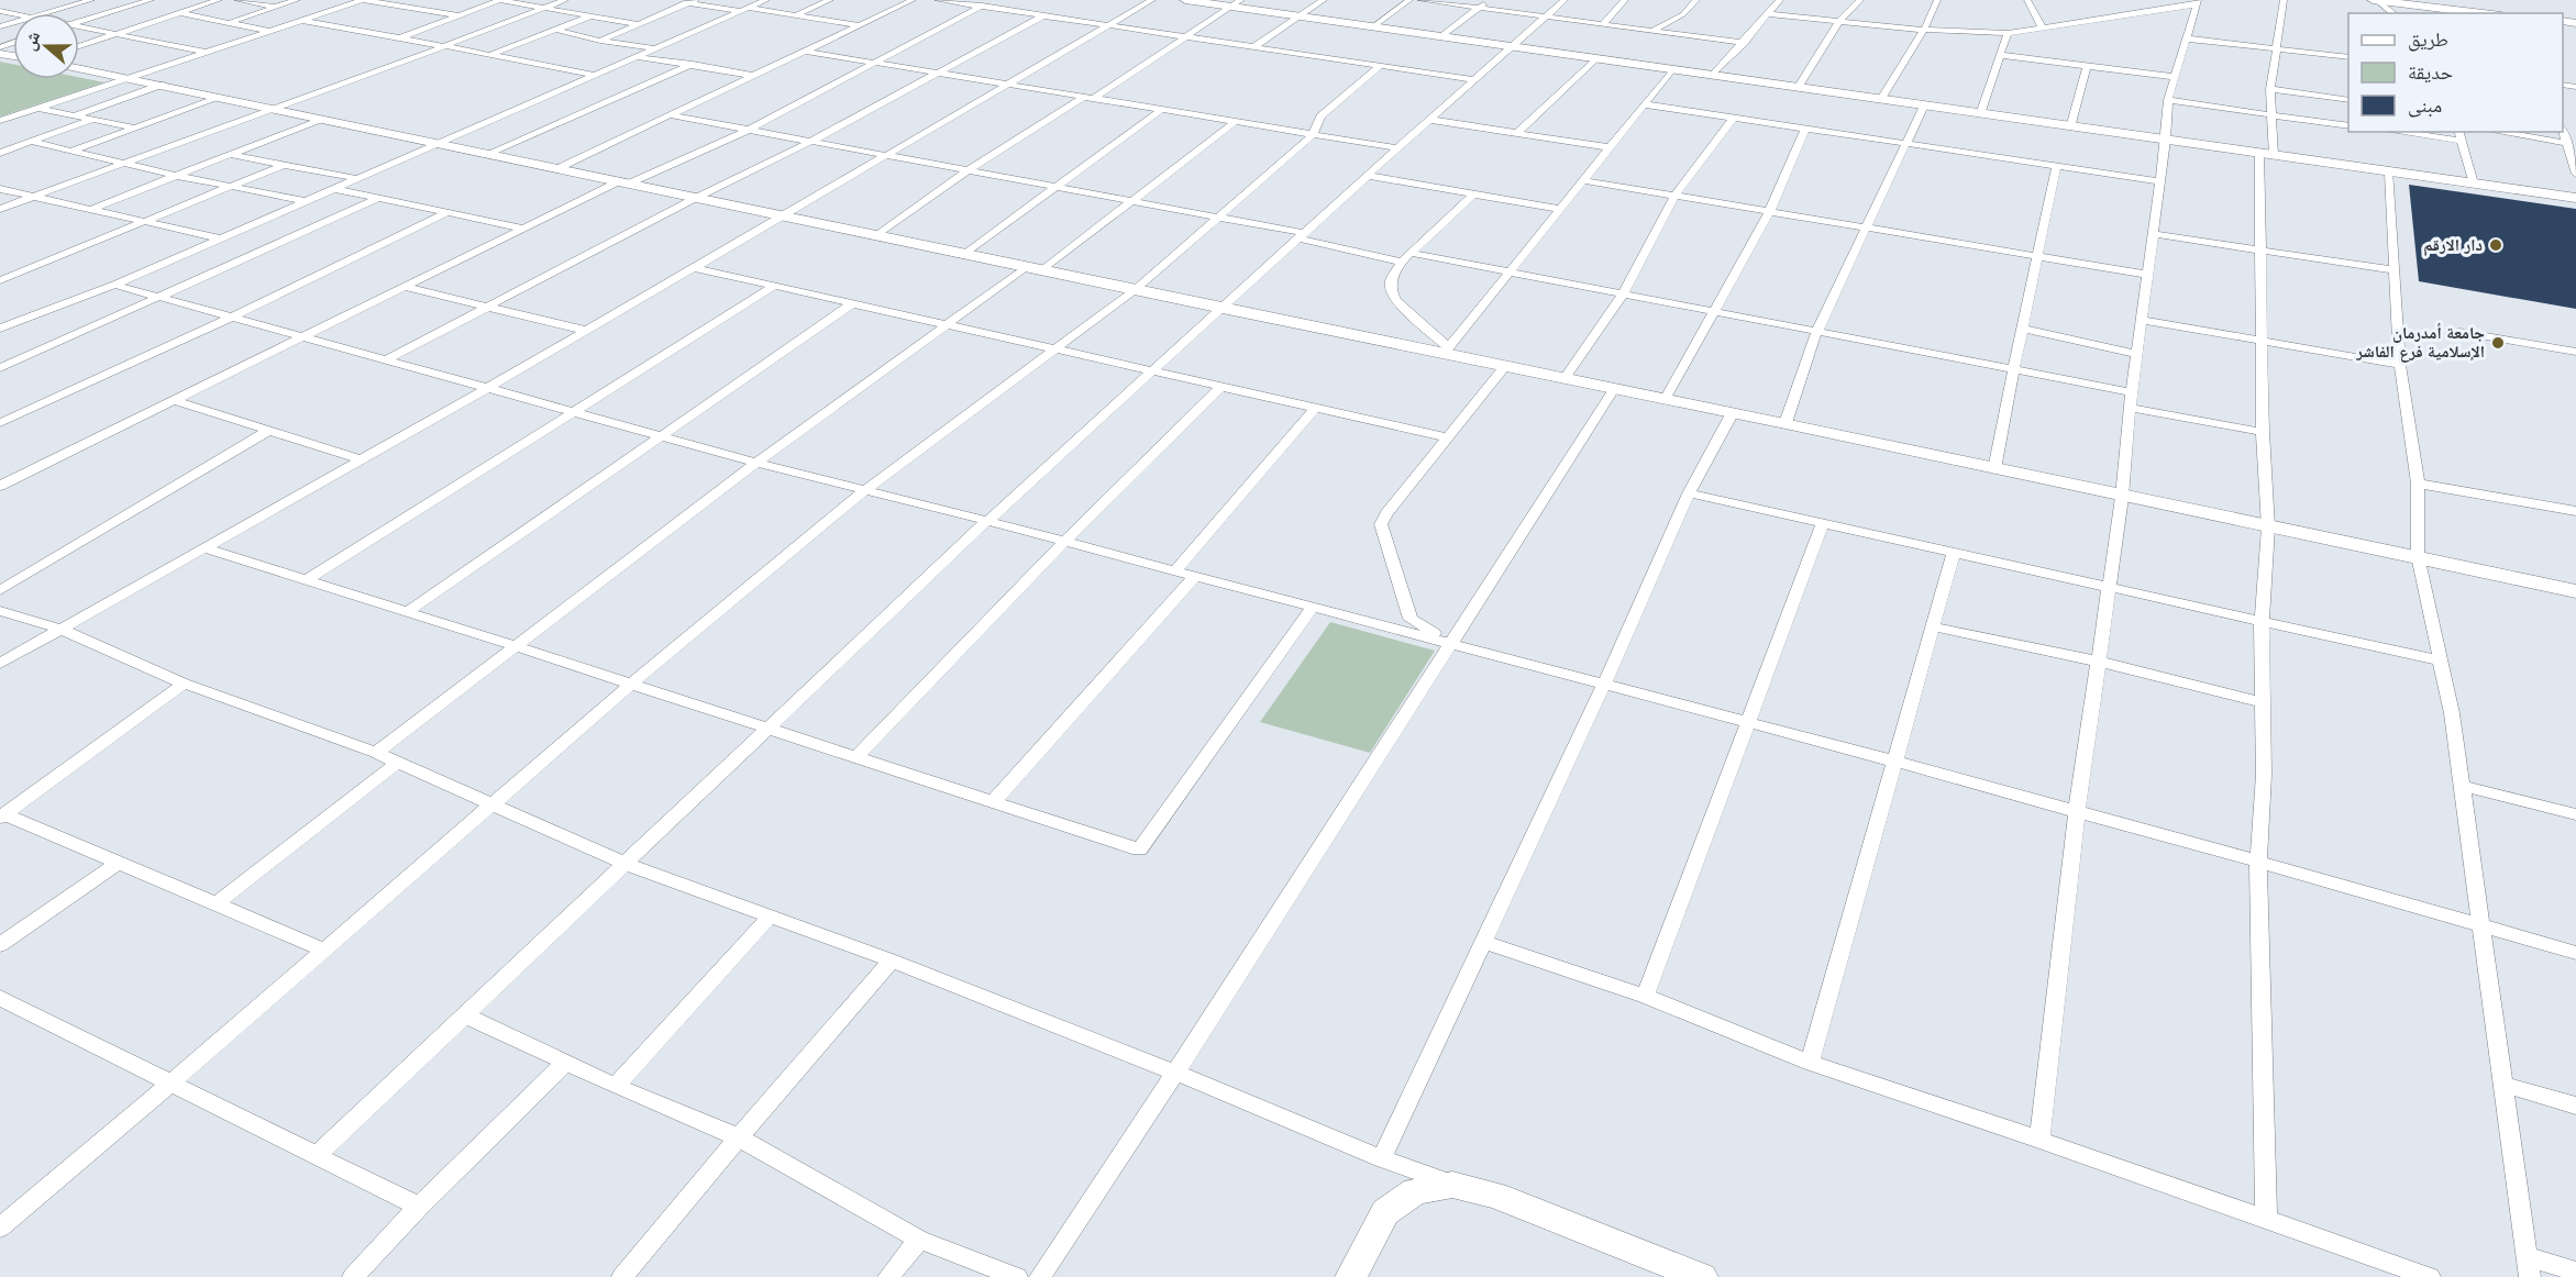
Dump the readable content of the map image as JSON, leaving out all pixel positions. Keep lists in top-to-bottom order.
{
  "places": ["دار الارقم", "جامعة أمدرمان الإسلامية فرع الفاشر"],
  "legend": ["طريق", "حديقة", "مبنى"],
  "north": "left"
}
